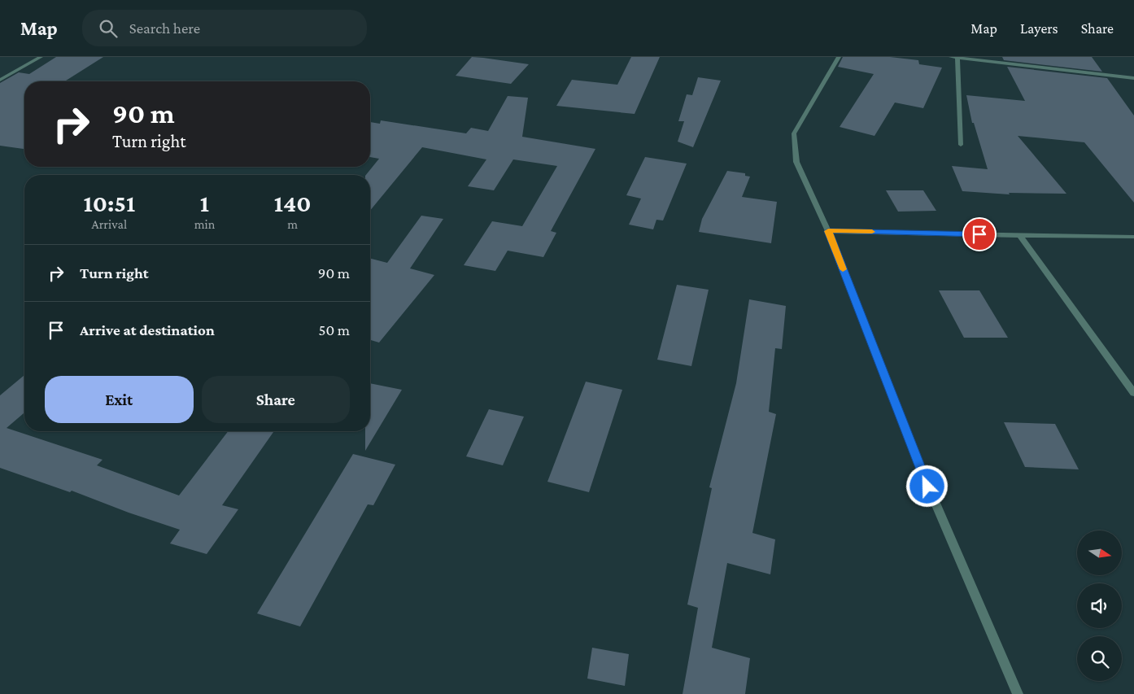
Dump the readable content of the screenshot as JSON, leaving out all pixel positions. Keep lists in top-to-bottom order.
{
  "north": "right",
  "page": {
    "header": "Map",
    "search": "Search here",
    "nav": ["Map", "Layers", "Share"],
    "turn": ["90 m", "Turn right"],
    "eta": [
      "10:51",
      "Arrival",
      "1",
      "min",
      "140",
      "m"
    ],
    "list": [
      {
        "name": "Turn right",
        "value": "90 m"
      },
      {
        "name": "Arrive at destination",
        "value": "50 m"
      }
    ],
    "buttons": ["Exit", "Share"]
  }
}
